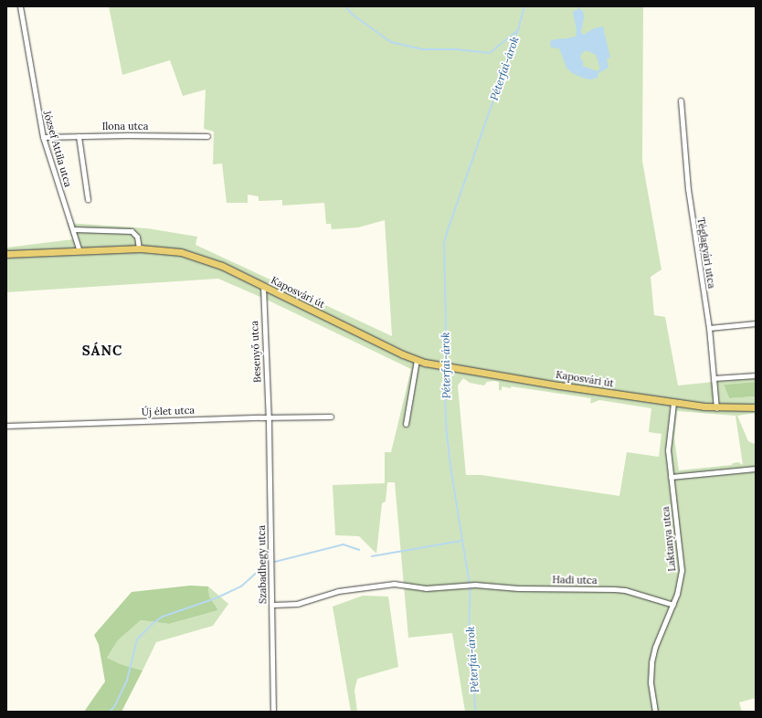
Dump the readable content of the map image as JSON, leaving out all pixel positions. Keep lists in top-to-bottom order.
{
  "streets": {
    "main road": ["Kaposvári út"],
    "street": [
      "Ilona utca",
      "József Attila utca",
      "Téglagyári utca",
      "Besenyő utca",
      "Új élet utca",
      "Laktanya utca",
      "Szabadhegy utca",
      "Hadi utca"
    ]
  },
  "crossings": [
    ["Ilona utca", "József Attila utca"],
    ["József Attila utca", "Kaposvári út"],
    ["Téglagyári utca", "Kaposvári út"],
    ["Kaposvári út", "Besenyő utca"],
    ["Kaposvári út", "Laktanya utca"],
    ["Besenyő utca", "Új élet utca"],
    ["Besenyő utca", "Szabadhegy utca"],
    ["Új élet utca", "Szabadhegy utca"],
    ["Laktanya utca", "Hadi utca"],
    ["Szabadhegy utca", "Hadi utca"]
  ],
  "districts": ["SÁNC"],
  "water": ["Péterfai-árok"]
}
